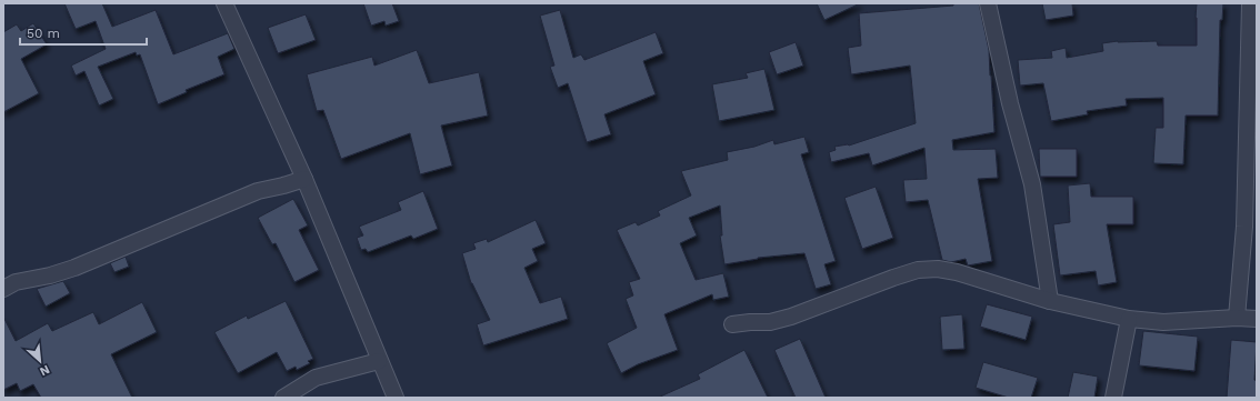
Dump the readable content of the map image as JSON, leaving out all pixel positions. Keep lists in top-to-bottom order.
{
  "scale_bar": "50 m",
  "north": "bottom right"
}
